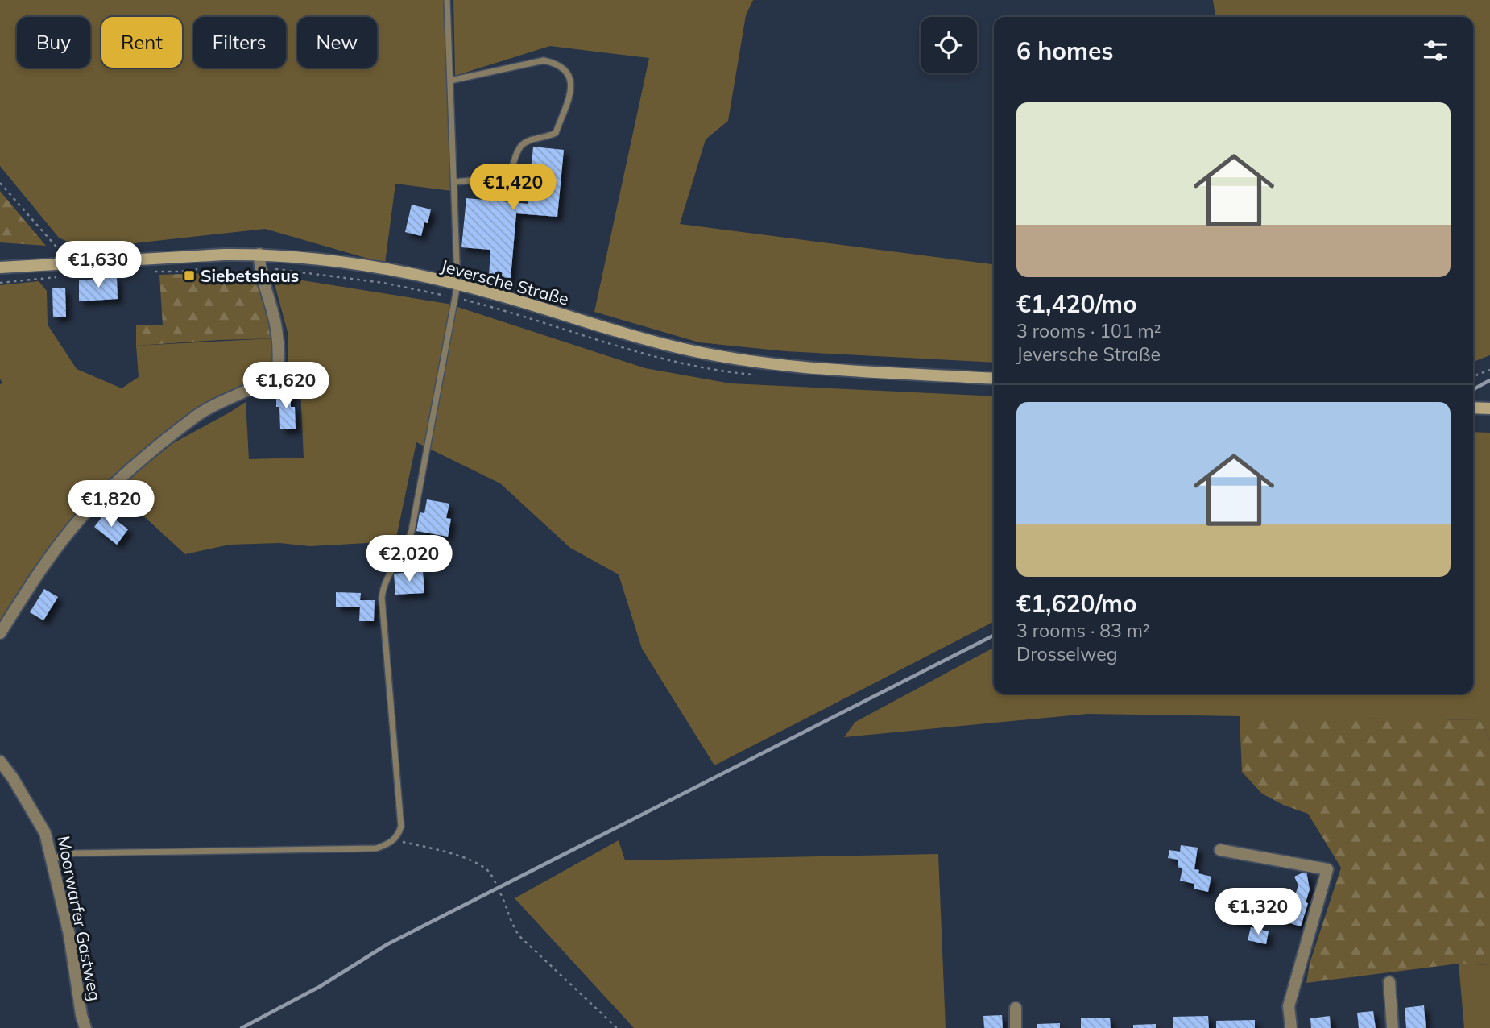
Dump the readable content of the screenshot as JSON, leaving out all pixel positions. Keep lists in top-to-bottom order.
{
  "streets": {
    "street": ["Jeversche Straße", "Moorwarfer Gastweg"]
  },
  "places": {
    "transit": ["Siebetshaus"]
  },
  "page": {
    "chip": [
      "Buy",
      "Rent",
      "Filters",
      "New"
    ],
    "heading": "6 homes",
    "list": [
      {
        "name": "€1,420/mo",
        "note": "3 rooms · 101 m² · Jeversche Straße"
      },
      {
        "name": "€1,620/mo",
        "note": "3 rooms · 83 m² · Drosselweg"
      }
    ],
    "price": [
      "€1,420",
      "€1,630",
      "€1,620",
      "€1,820",
      "€2,020",
      "€1,320"
    ]
  }
}
